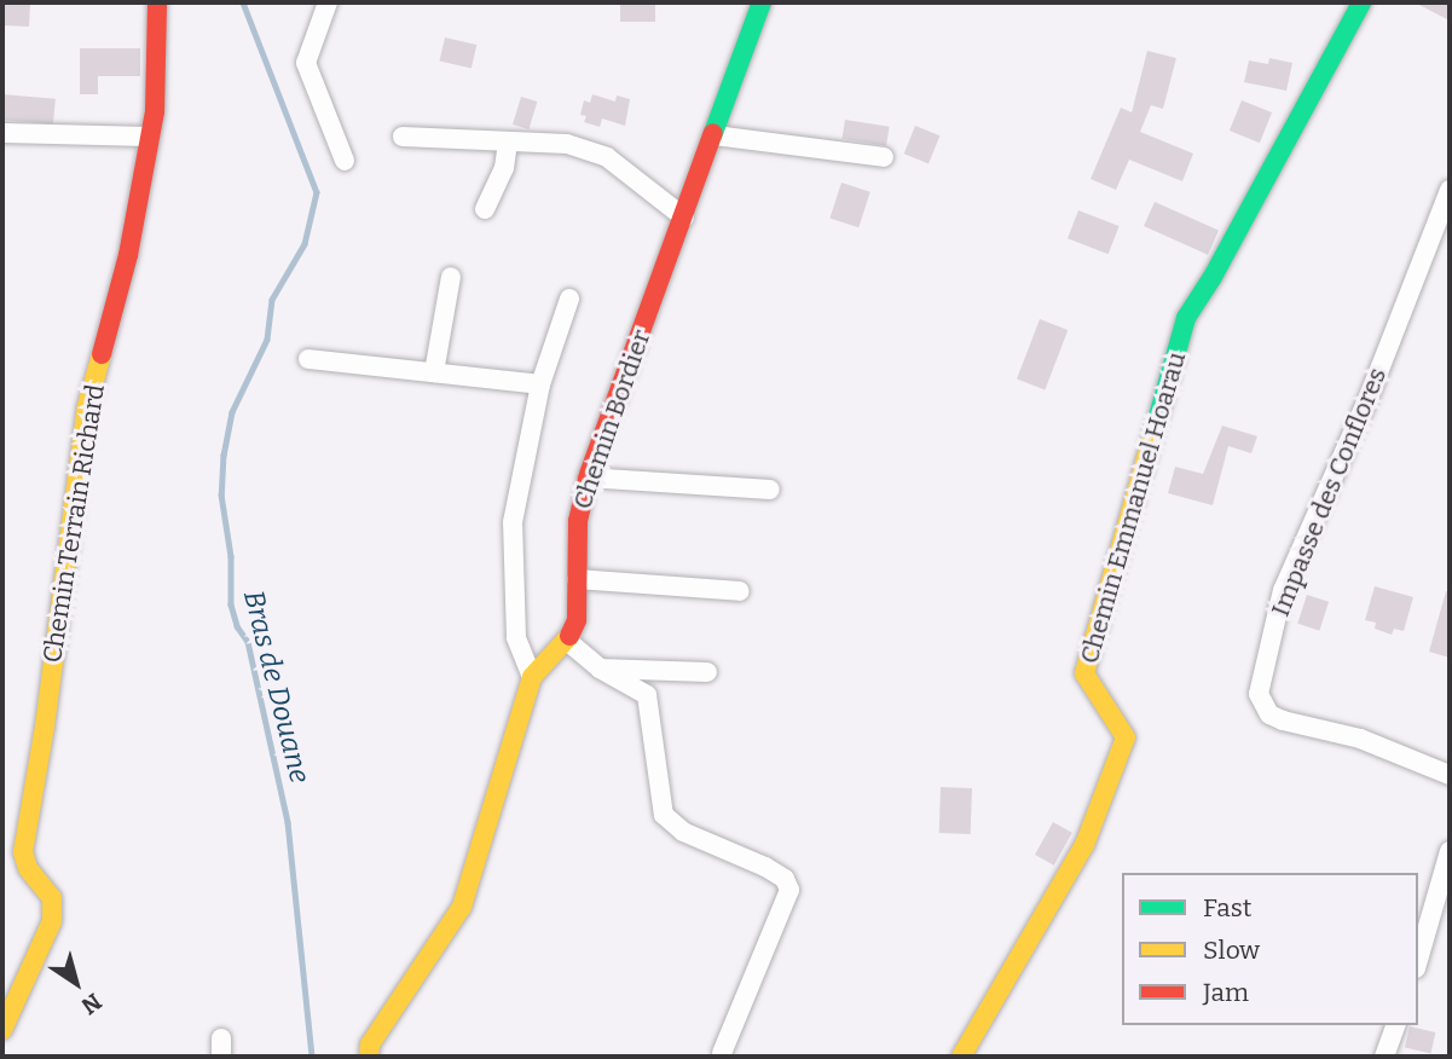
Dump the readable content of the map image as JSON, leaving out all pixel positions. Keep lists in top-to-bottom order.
{
  "streets": {
    "street": [
      "Chemin Bordier",
      "Impasse des Conflores",
      "Chemin Emmanuel Hoarau",
      "Chemin Terrain Richard"
    ]
  },
  "water": ["Bras de Douane"],
  "legend": ["Fast", "Slow", "Jam"],
  "north": "bottom right"
}
